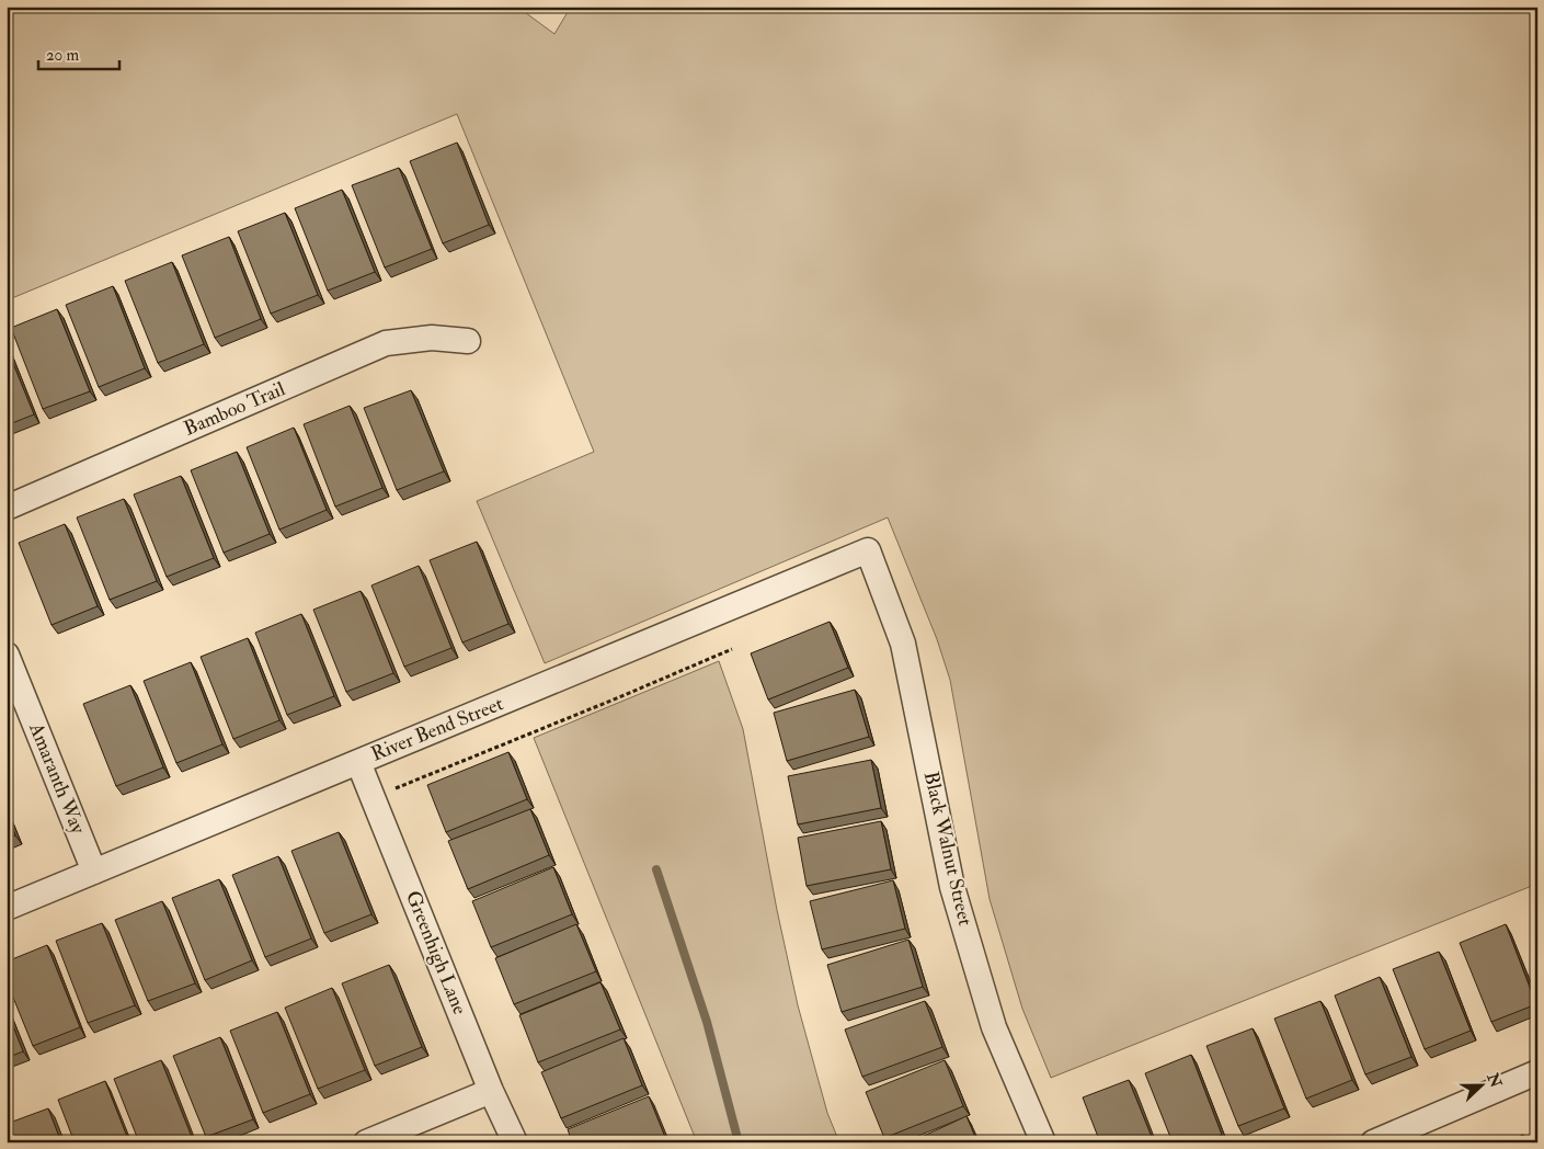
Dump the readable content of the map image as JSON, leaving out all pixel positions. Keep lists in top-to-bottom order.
{
  "streets": {
    "street": [
      "Bamboo Trail",
      "River Bend Street",
      "Amaranth Way",
      "Black Walnut Street",
      "Greenhigh Lane"
    ]
  },
  "crossings": [
    ["River Bend Street", "Amaranth Way"],
    ["River Bend Street", "Black Walnut Street"],
    ["River Bend Street", "Greenhigh Lane"]
  ],
  "scale_bar": "20 m",
  "north": "right"
}
